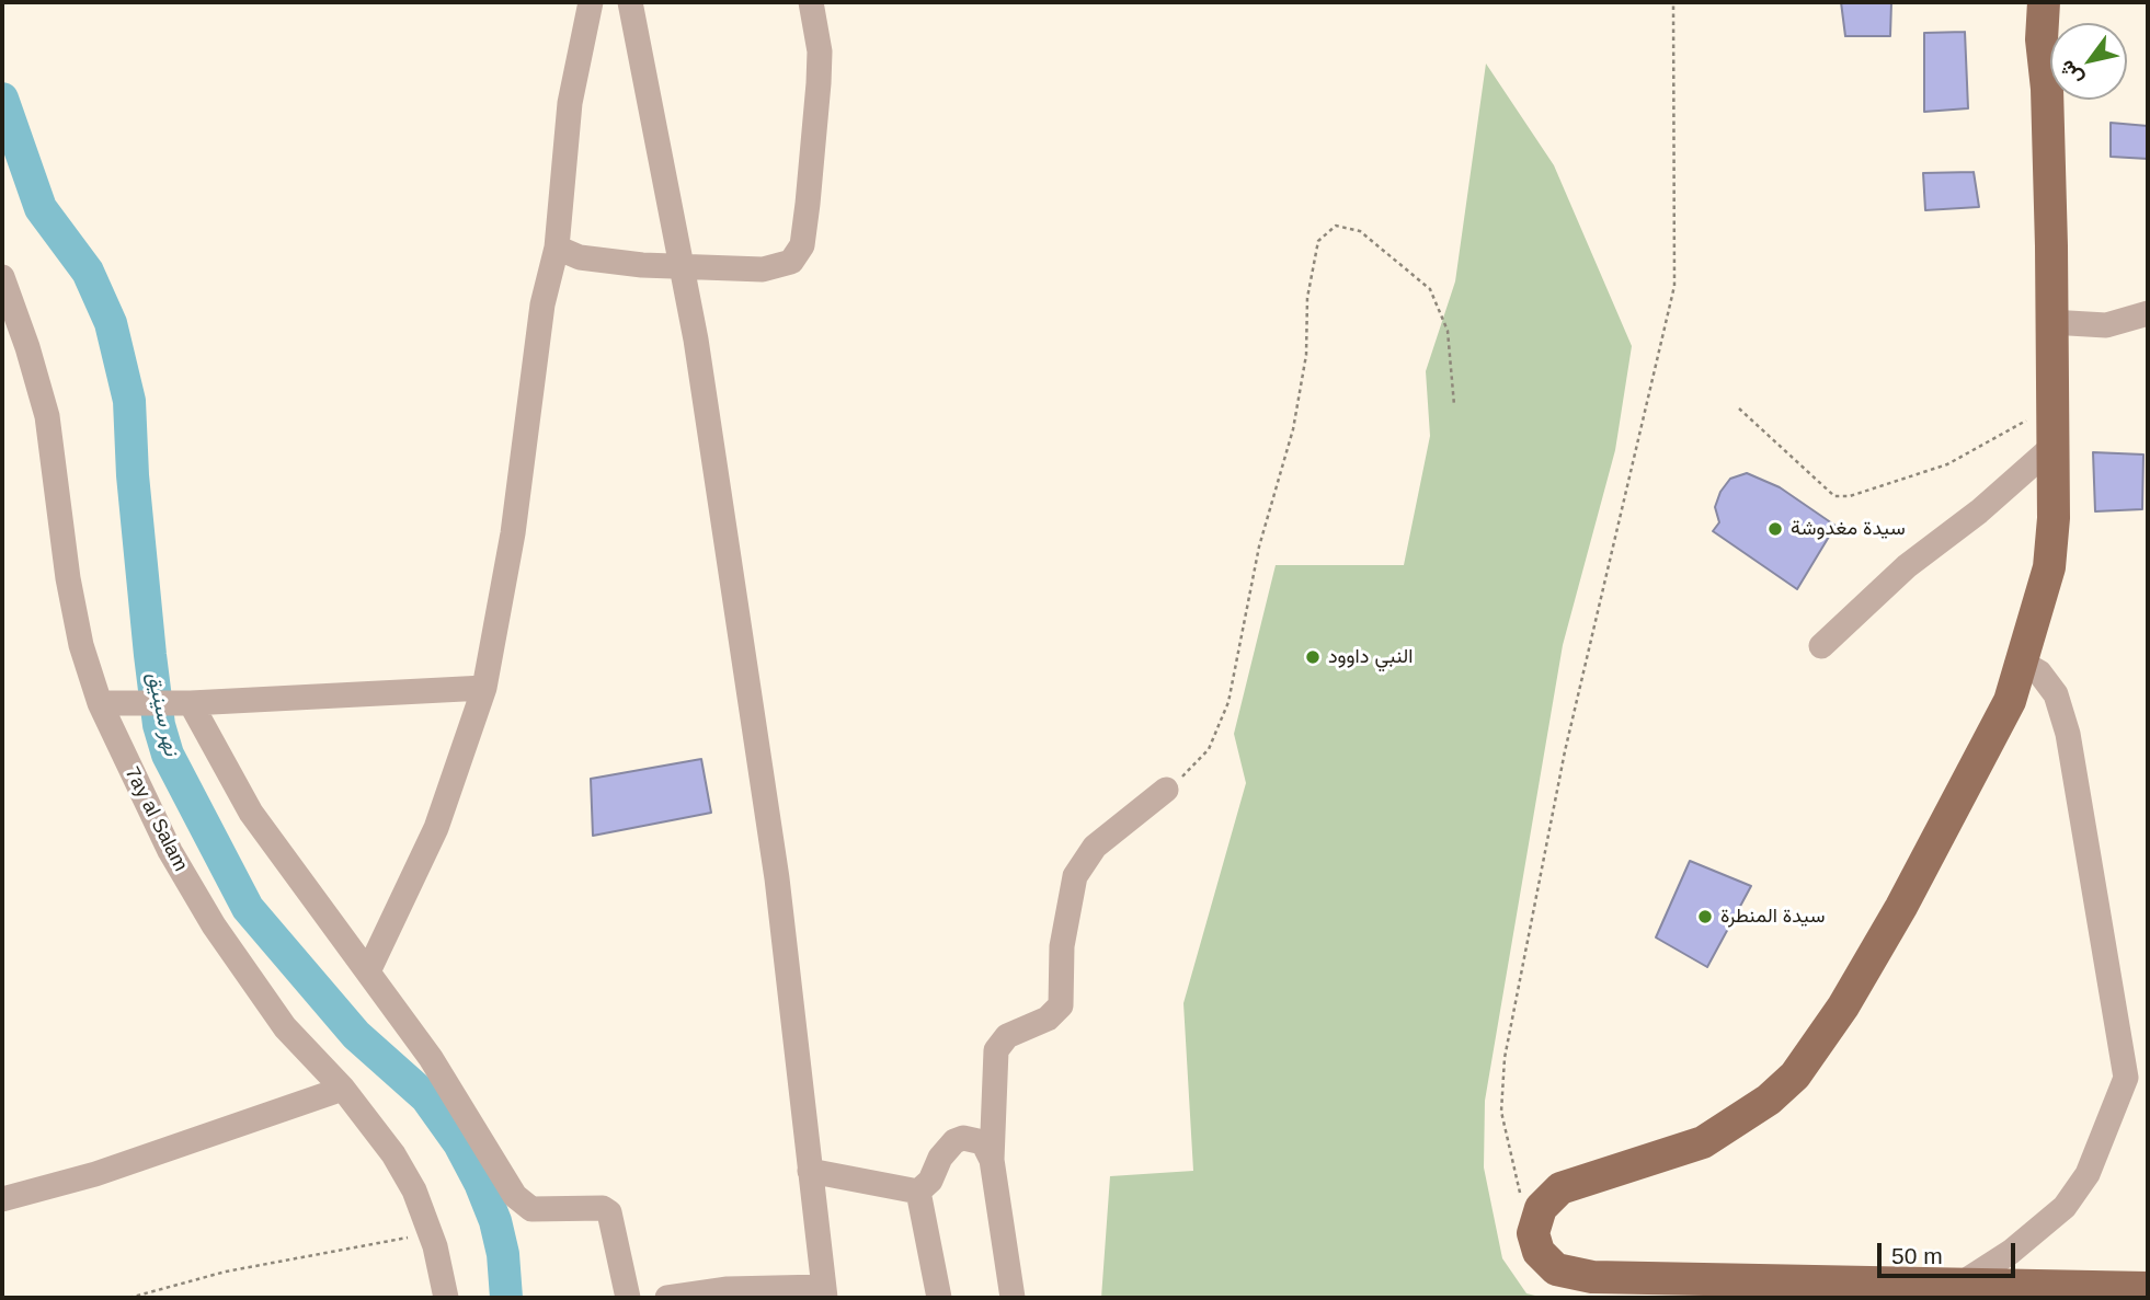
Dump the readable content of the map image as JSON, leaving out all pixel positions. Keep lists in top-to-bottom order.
{
  "streets": {
    "street": ["7ay al Salam"]
  },
  "water": ["نهر سينيق"],
  "places": ["سيدة مغدوشة", "النبي داوود", "سيدة المنطرة"],
  "scale_bar": "50 m",
  "north": "bottom left"
}
